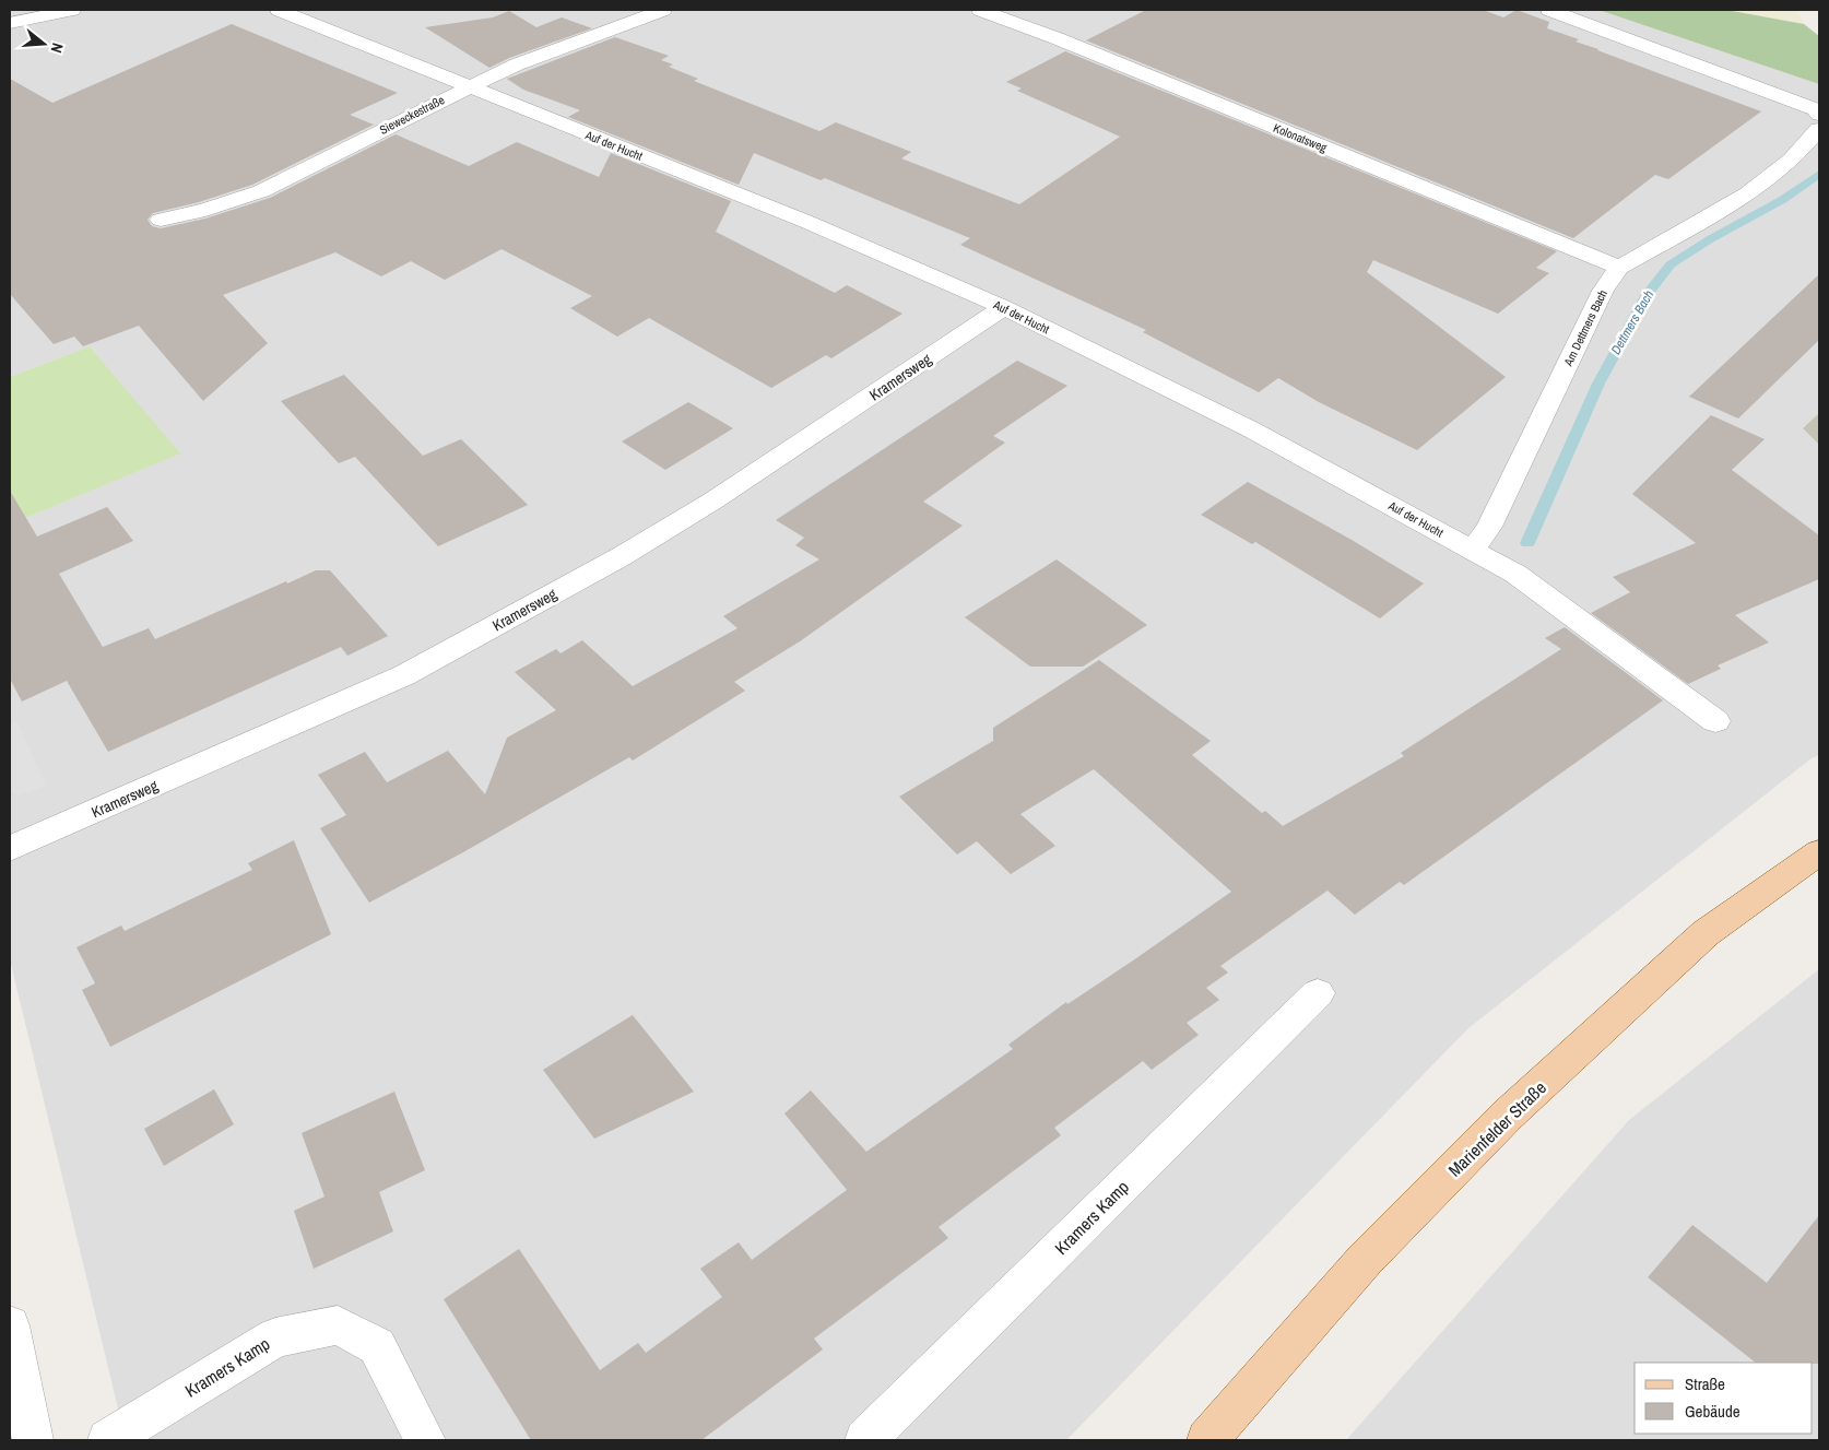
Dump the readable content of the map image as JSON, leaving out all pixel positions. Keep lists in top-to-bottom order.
{
  "streets": {
    "main road": ["Marienfelder Straße"],
    "street": [
      "Sieweckestraße",
      "Kolonatsweg",
      "Auf der Hucht",
      "Am Dettmers Bach",
      "Kramersweg",
      "Kramers Kamp"
    ]
  },
  "crossings": [
    ["Sieweckestraße", "Auf der Hucht"],
    ["Kolonatsweg", "Am Dettmers Bach"],
    ["Auf der Hucht", "Am Dettmers Bach"],
    ["Auf der Hucht", "Kramersweg"]
  ],
  "water": ["Dettmers Bach"],
  "legend": ["Straße", "Gebäude"],
  "north": "right"
}
